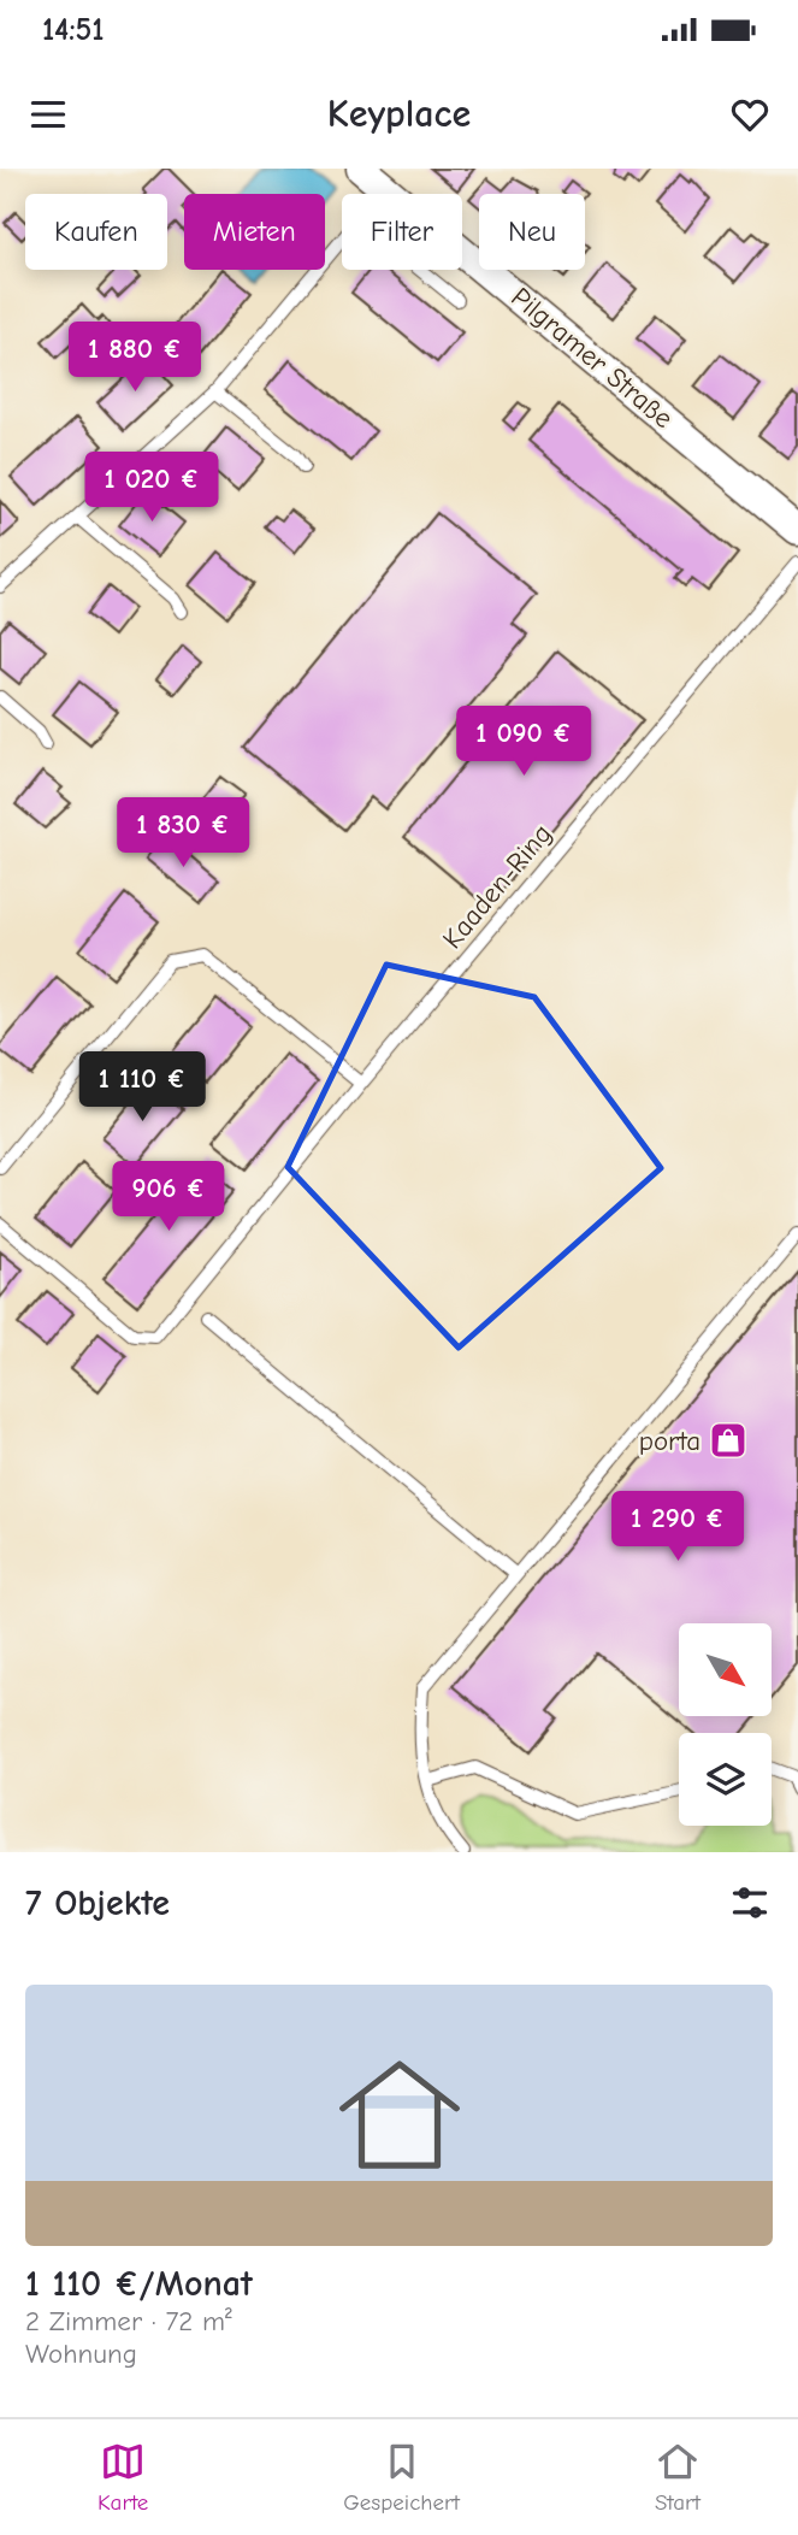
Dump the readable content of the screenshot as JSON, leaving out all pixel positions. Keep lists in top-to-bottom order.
{
  "streets": {
    "street": ["Pilgramer Straße"],
    "lane": ["Kaaden-Ring"]
  },
  "places": {
    "shop": ["porta"]
  },
  "north": "bottom right",
  "page": {
    "status": "14:51",
    "header": "Keyplace",
    "chip": [
      "Kaufen",
      "Mieten",
      "Filter",
      "Neu"
    ],
    "price": [
      "1 880 €",
      "1 020 €",
      "1 090 €",
      "1 830 €",
      "1 110 €",
      "906 €",
      "1 290 €"
    ],
    "heading": "7 Objekte",
    "list": [
      {
        "name": "1 110 €/Monat",
        "note": "2 Zimmer · 72 m² · Wohnung"
      }
    ],
    "tabs": ["Karte", "Gespeichert", "Start"]
  }
}
